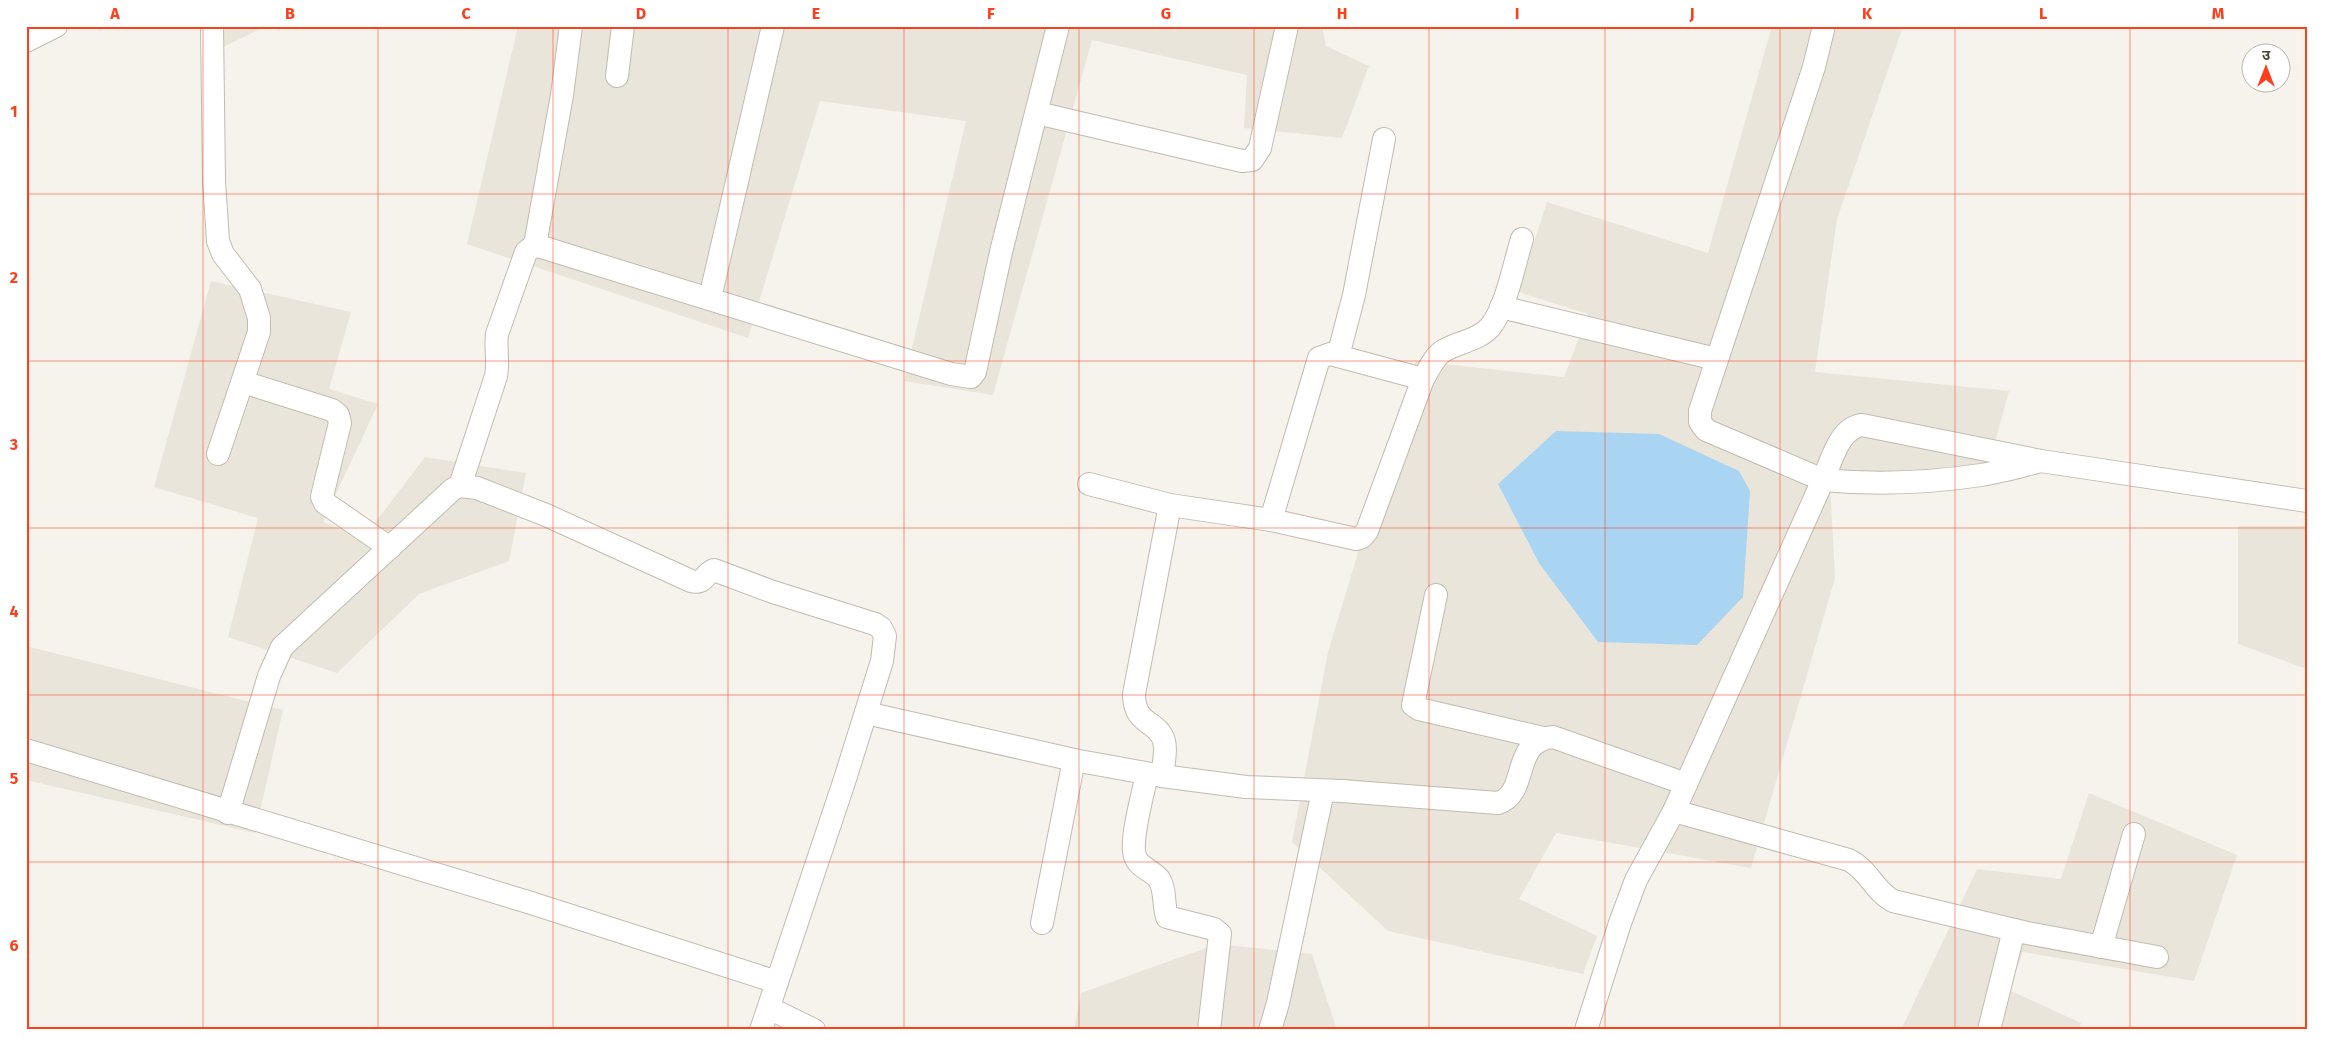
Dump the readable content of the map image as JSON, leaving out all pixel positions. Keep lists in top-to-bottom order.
{
  "north": "top",
  "grid": {
    "columns": [
      "A",
      "B",
      "C",
      "D",
      "E",
      "F",
      "G",
      "H",
      "I",
      "J",
      "K",
      "L",
      "M"
    ],
    "rows": [
      "1",
      "2",
      "3",
      "4",
      "5",
      "6"
    ]
  }
}
